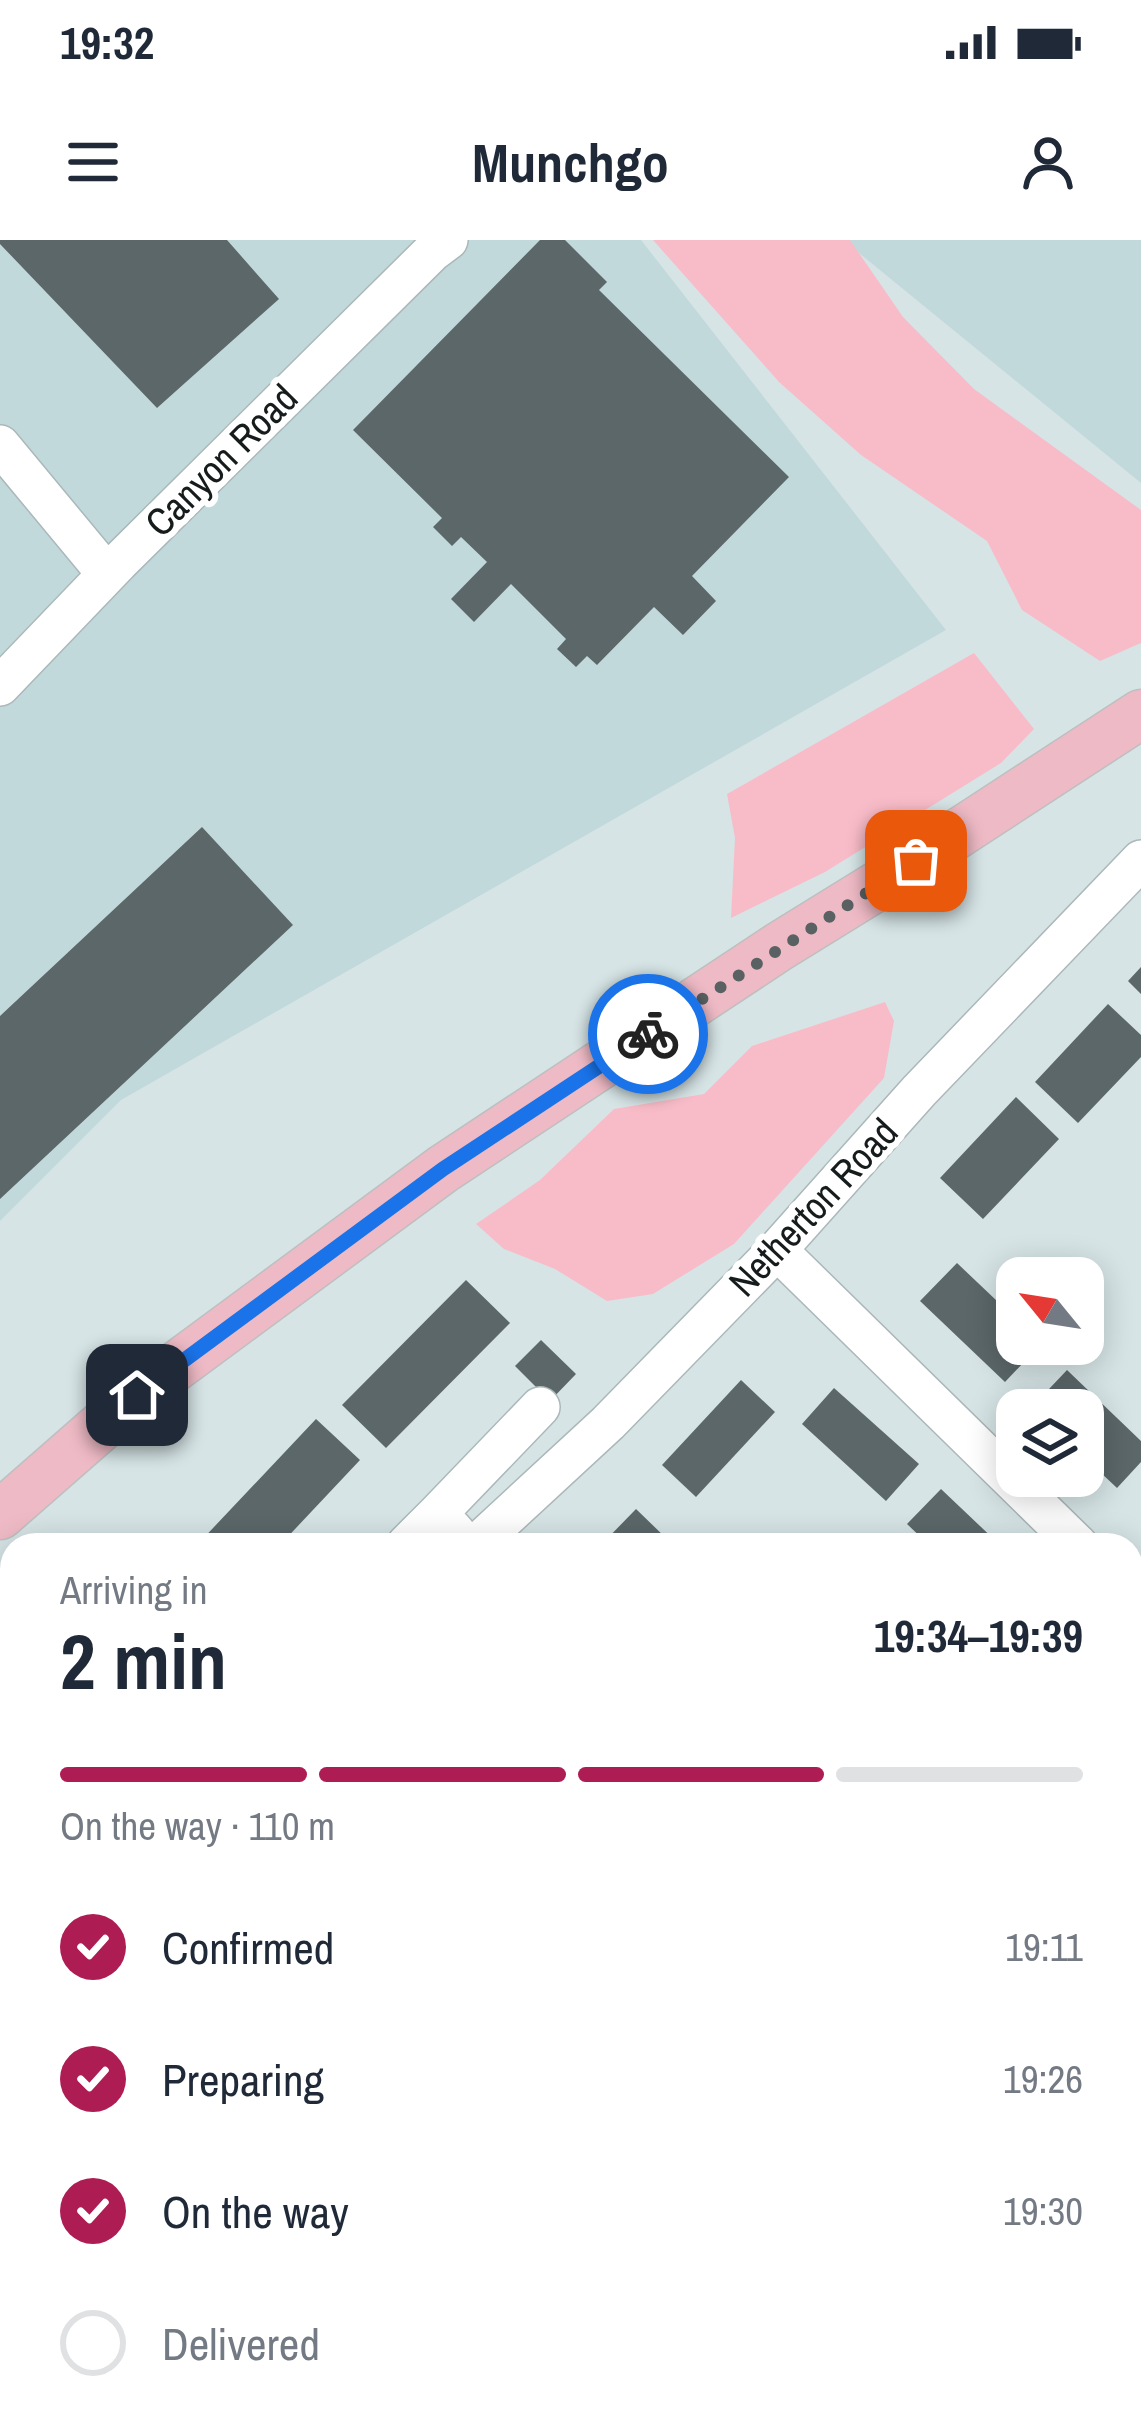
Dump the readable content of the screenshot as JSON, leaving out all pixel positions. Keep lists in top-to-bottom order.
{
  "streets": {
    "street": ["Canyon Road", "Netherton Road"]
  },
  "north": "top left",
  "page": {
    "status": "19:32",
    "header": "Munchgo",
    "heading": ["2 min", "Arriving in", "19:34–19:39"],
    "bar": "On the way · 110 m",
    "list": [
      ["Confirmed", "19:11"],
      ["Preparing", "19:26"],
      ["On the way", "19:30"],
      "Delivered"
    ]
  }
}
